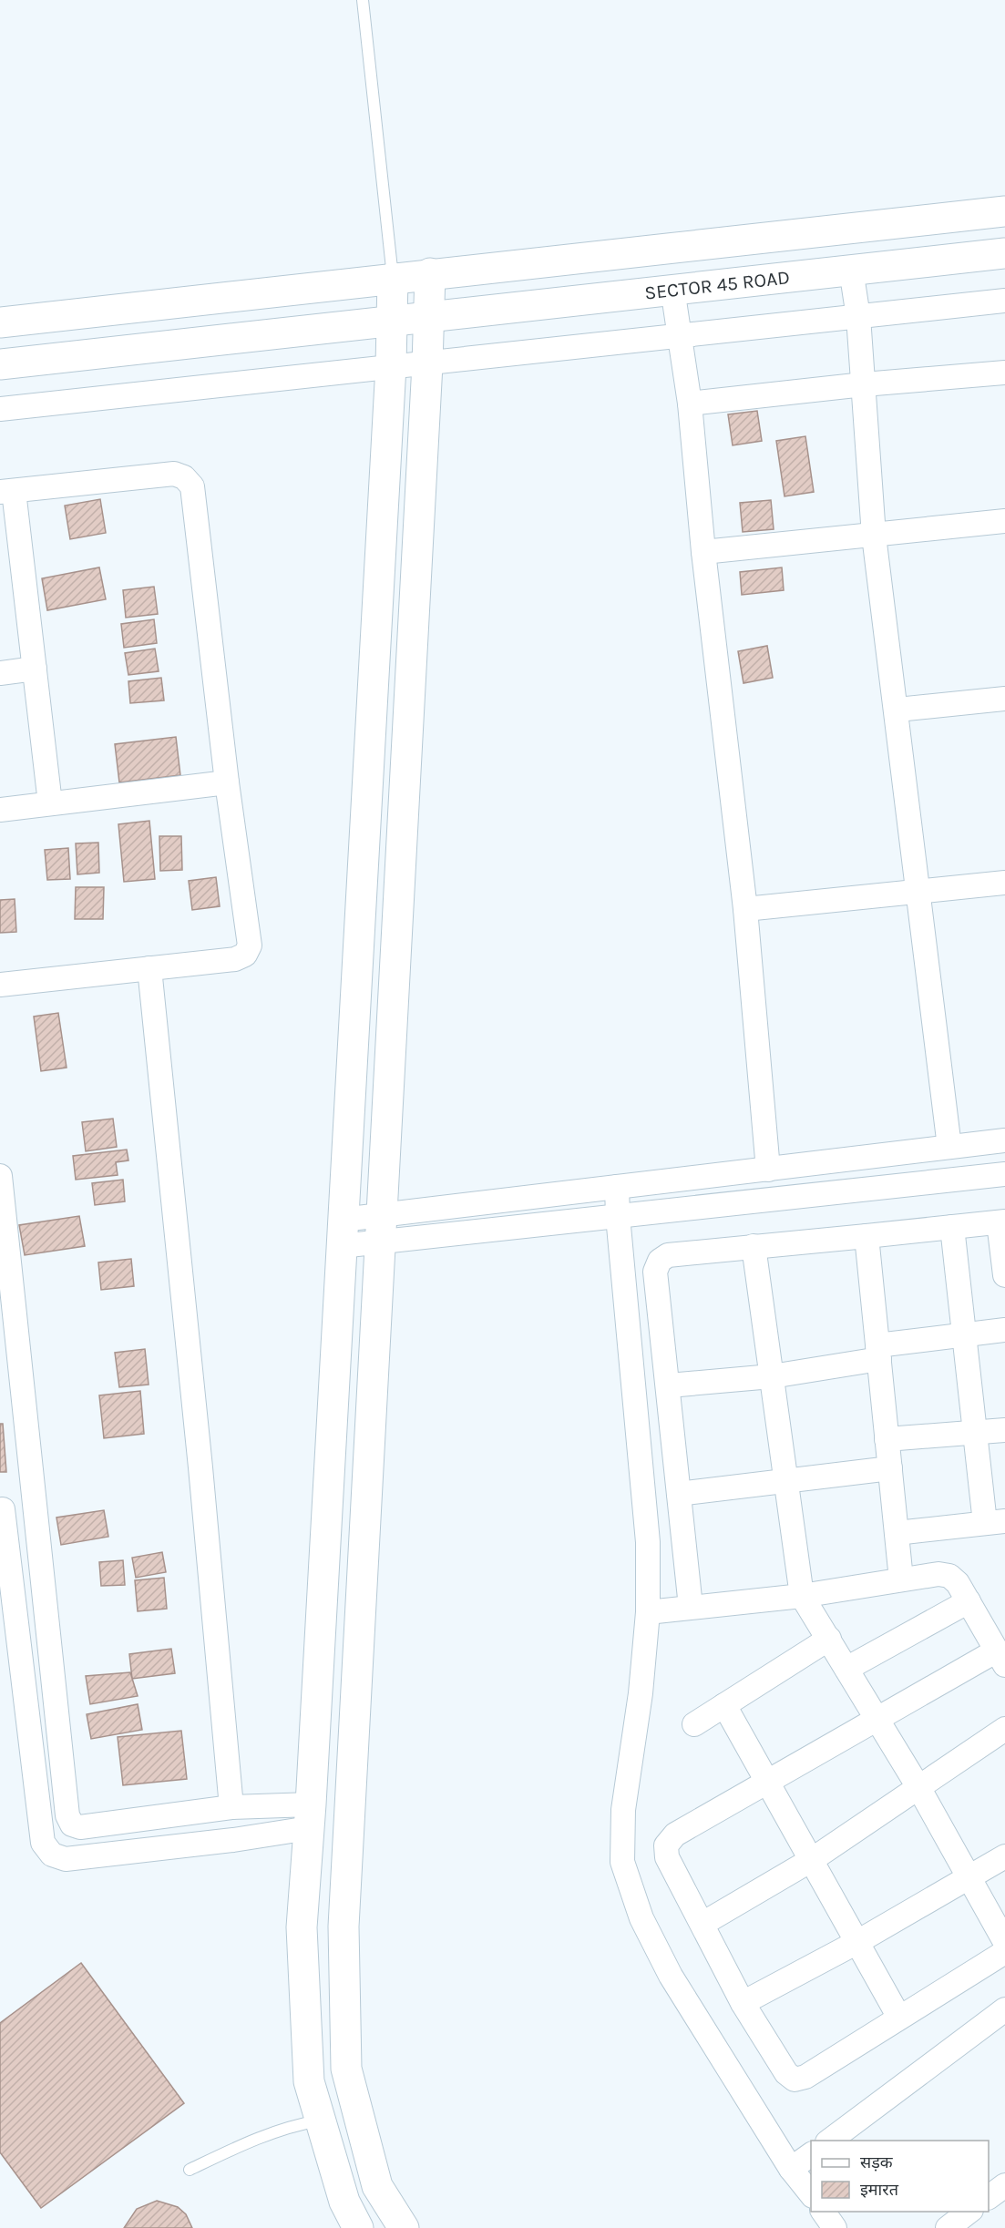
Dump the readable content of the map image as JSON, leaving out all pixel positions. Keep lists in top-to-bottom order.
{
  "streets": {
    "street": ["SECTOR 45 ROAD"]
  },
  "legend": ["सड़क", "इमारत"]
}
